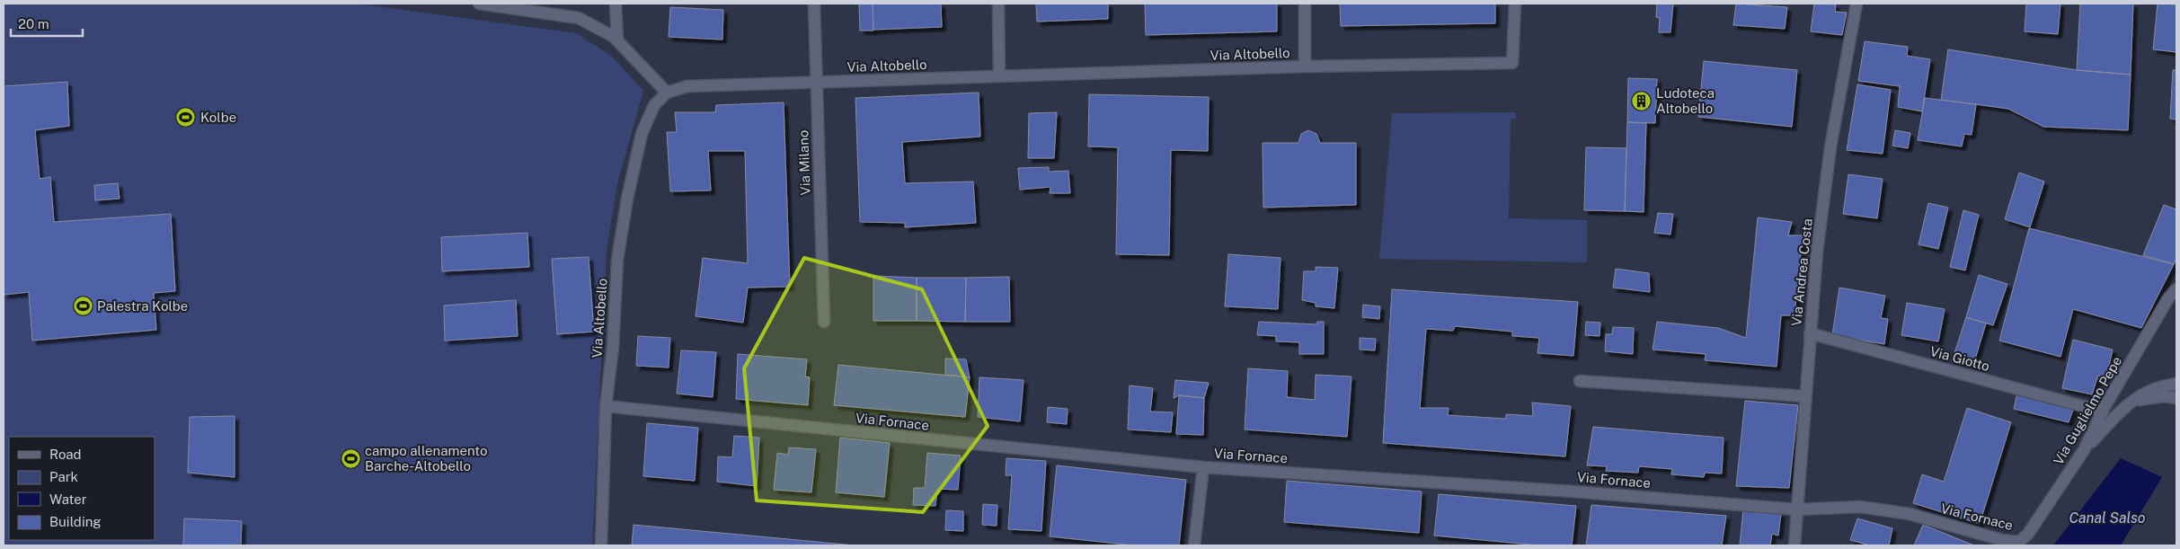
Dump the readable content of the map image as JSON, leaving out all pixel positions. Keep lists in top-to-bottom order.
{
  "streets": {
    "street": [
      "Via Altobello",
      "Via Milano",
      "Via Andrea Costa",
      "Via Giotto",
      "Via Guglielmo Pepe",
      "Via Fornace"
    ]
  },
  "crossings": [
    ["Via Altobello", "Via Milano"],
    ["Via Altobello", "Via Fornace"],
    ["Via Andrea Costa", "Via Giotto"],
    ["Via Andrea Costa", "Via Fornace"],
    ["Via Giotto", "Via Guglielmo Pepe"],
    ["Via Guglielmo Pepe", "Via Fornace"]
  ],
  "water": ["Canal Salso"],
  "places": {
    "building": ["Ludoteca Altobello"],
    "sports": ["Kolbe", "Palestra Kolbe", "campo allenamento Barche-Altobello"]
  },
  "legend": [
    "Road",
    "Park",
    "Water",
    "Building"
  ],
  "scale_bar": "20 m"
}
